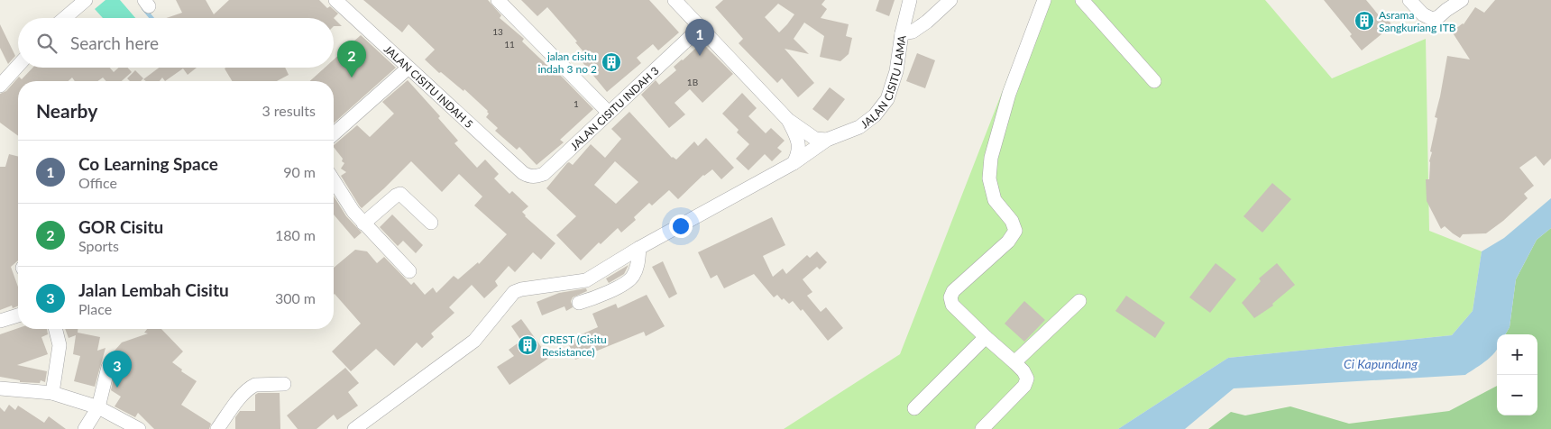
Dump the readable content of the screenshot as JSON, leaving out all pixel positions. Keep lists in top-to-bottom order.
{
  "streets": {
    "street": ["JALAN CISITU LAMA", "JALAN CISITU INDAH 5", "JALAN CISITU INDAH 3"]
  },
  "crossings": [
    ["JALAN CISITU INDAH 5", "JALAN CISITU INDAH 3"]
  ],
  "water": ["Ci Kapundung"],
  "places": {
    "building": ["Asrama Sangkuriang ITB", "jalan cisitu indah 3 no 2", "CREST (Cisitu Resistance)"]
  },
  "house_numbers": [
    "13",
    "11",
    "1B",
    "1"
  ],
  "page": {
    "search": "Search here",
    "pins": ["1", "2", "3"],
    "heading": ["Nearby", "3 results"],
    "list": [
      {
        "mark": "1",
        "name": "Co Learning Space",
        "note": "Office",
        "value": "90 m"
      },
      {
        "mark": "2",
        "name": "GOR Cisitu",
        "note": "Sports",
        "value": "180 m"
      },
      {
        "mark": "3",
        "name": "Jalan Lembah Cisitu",
        "note": "Place",
        "value": "300 m"
      }
    ],
    "map_buttons": ["+", "−"]
  }
}
